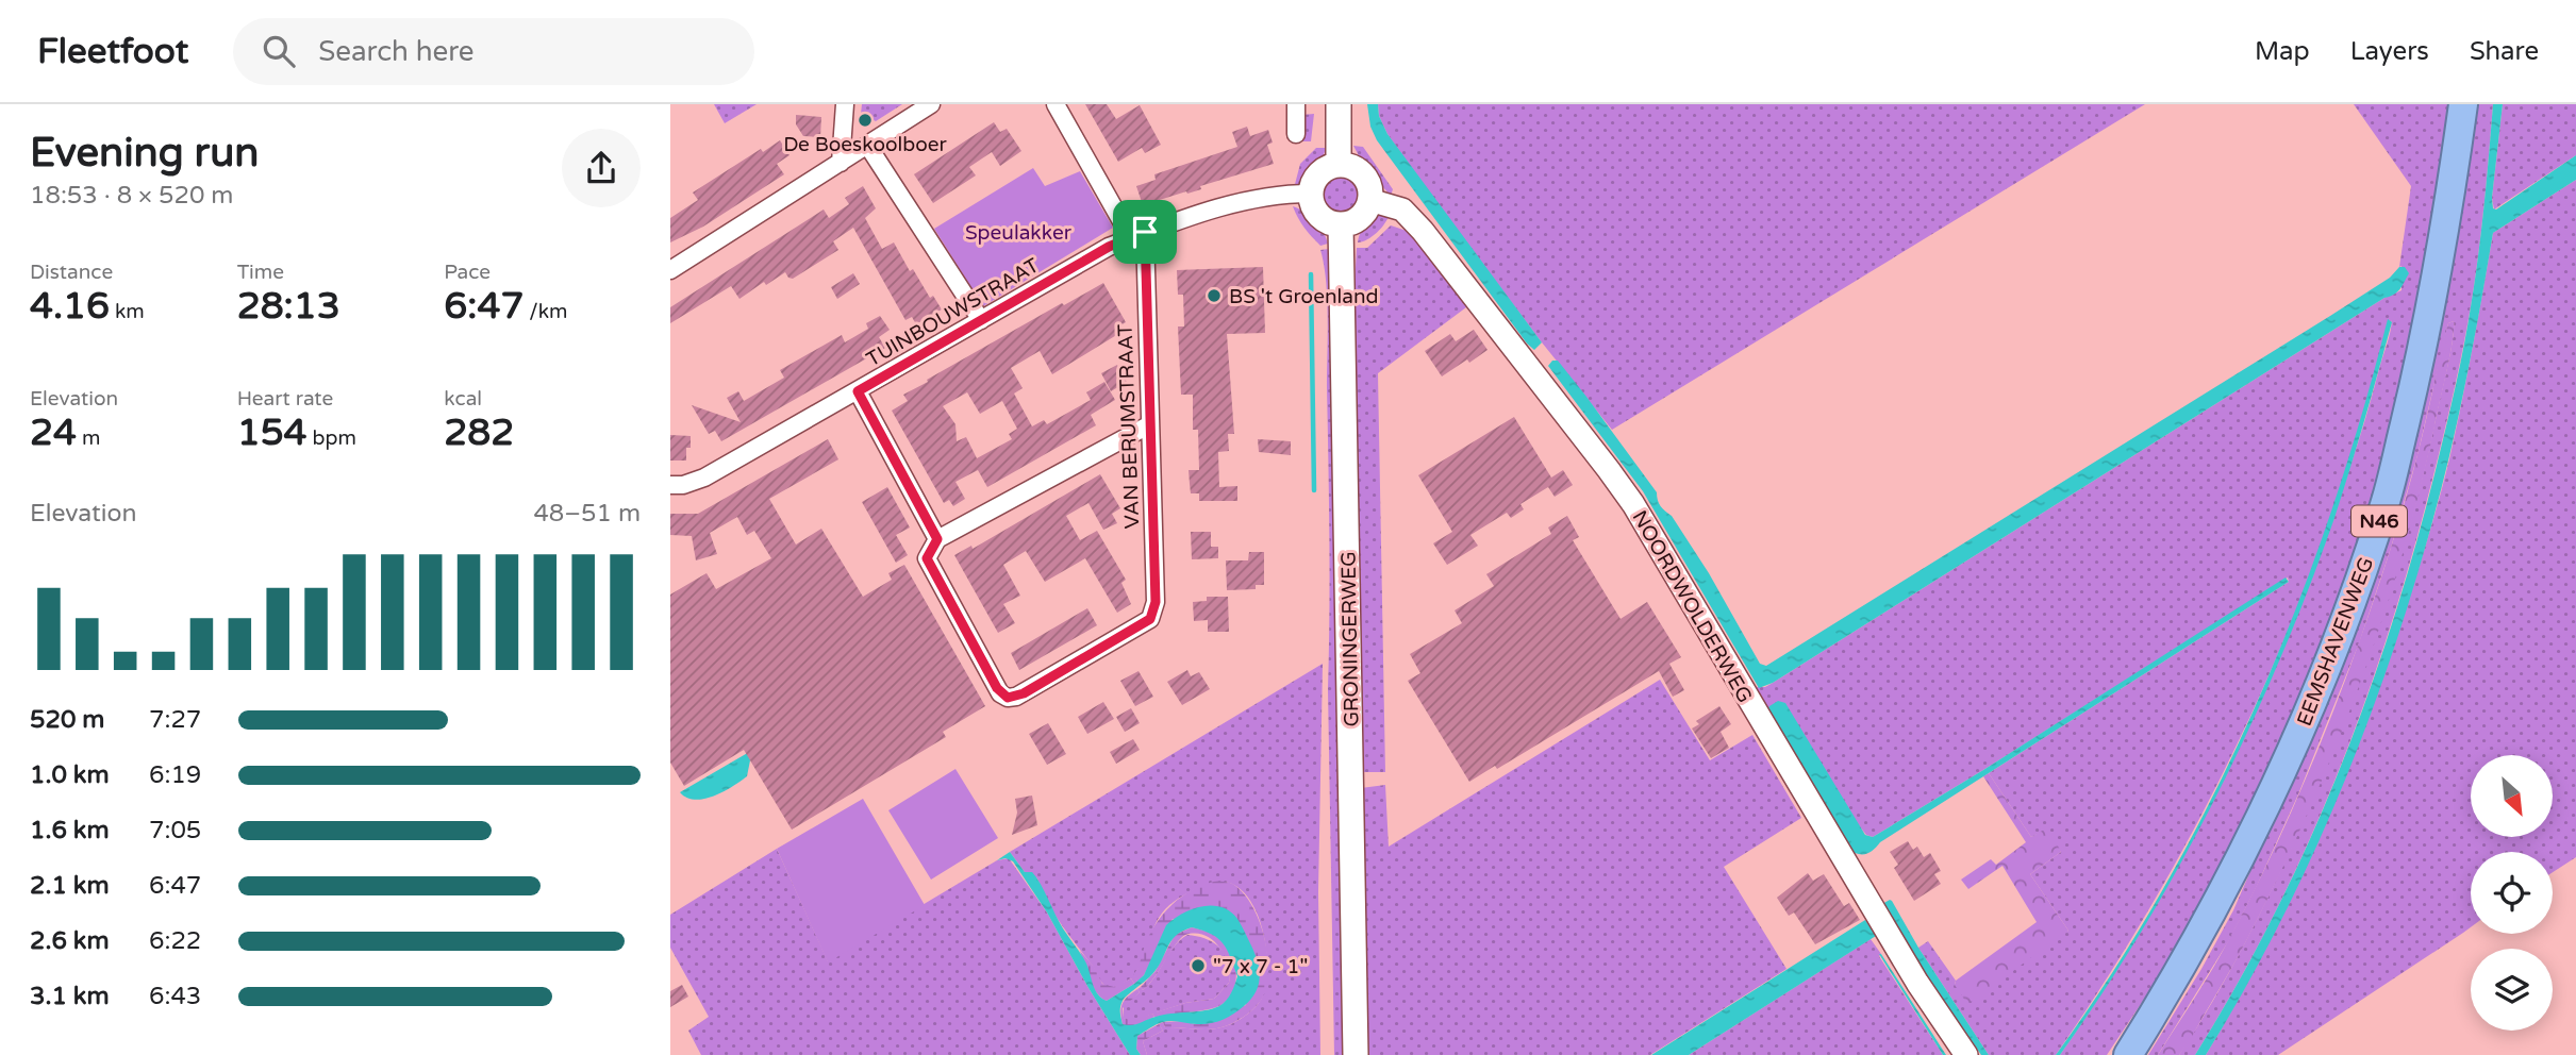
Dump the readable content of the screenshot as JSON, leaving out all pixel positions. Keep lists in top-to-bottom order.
{
  "streets": {
    "highway": ["N46", "EEMSHAVENWEG"],
    "main road": ["GRONINGERWEG"],
    "street": ["TUINBOUWSTRAAT", "VAN BERUMSTRAAT", "NOORDWOLDERWEG"]
  },
  "crossings": [
    ["TUINBOUWSTRAAT", "VAN BERUMSTRAAT"],
    ["TUINBOUWSTRAAT", "NOORDWOLDERWEG"],
    ["TUINBOUWSTRAAT", "GRONINGERWEG"],
    ["NOORDWOLDERWEG", "GRONINGERWEG"]
  ],
  "parks": ["Speulakker"],
  "places": ["De Boeskoolboer", "BS 't Groenland", "\"7 x 7 - 1\""],
  "north": "bottom right",
  "page": {
    "header": "Fleetfoot",
    "search": "Search here",
    "nav": ["Map", "Layers", "Share"],
    "heading": ["Evening run", "18:53 · 8 × 520 m"],
    "stats": [
      ["Distance", "4.16 km"],
      ["Time", "28:13"],
      ["Pace", "6:47 /km"],
      ["Elevation", "24 m"],
      ["Heart rate", "154 bpm"],
      ["kcal", "282"]
    ],
    "chart": ["Elevation", "48–51 m"],
    "list": [
      {
        "name": "520 m",
        "note": "7:27"
      },
      {
        "name": "1.0 km",
        "note": "6:19"
      },
      {
        "name": "1.6 km",
        "note": "7:05"
      },
      {
        "name": "2.1 km",
        "note": "6:47"
      },
      {
        "name": "2.6 km",
        "note": "6:22"
      },
      {
        "name": "3.1 km",
        "note": "6:43"
      }
    ]
  }
}
